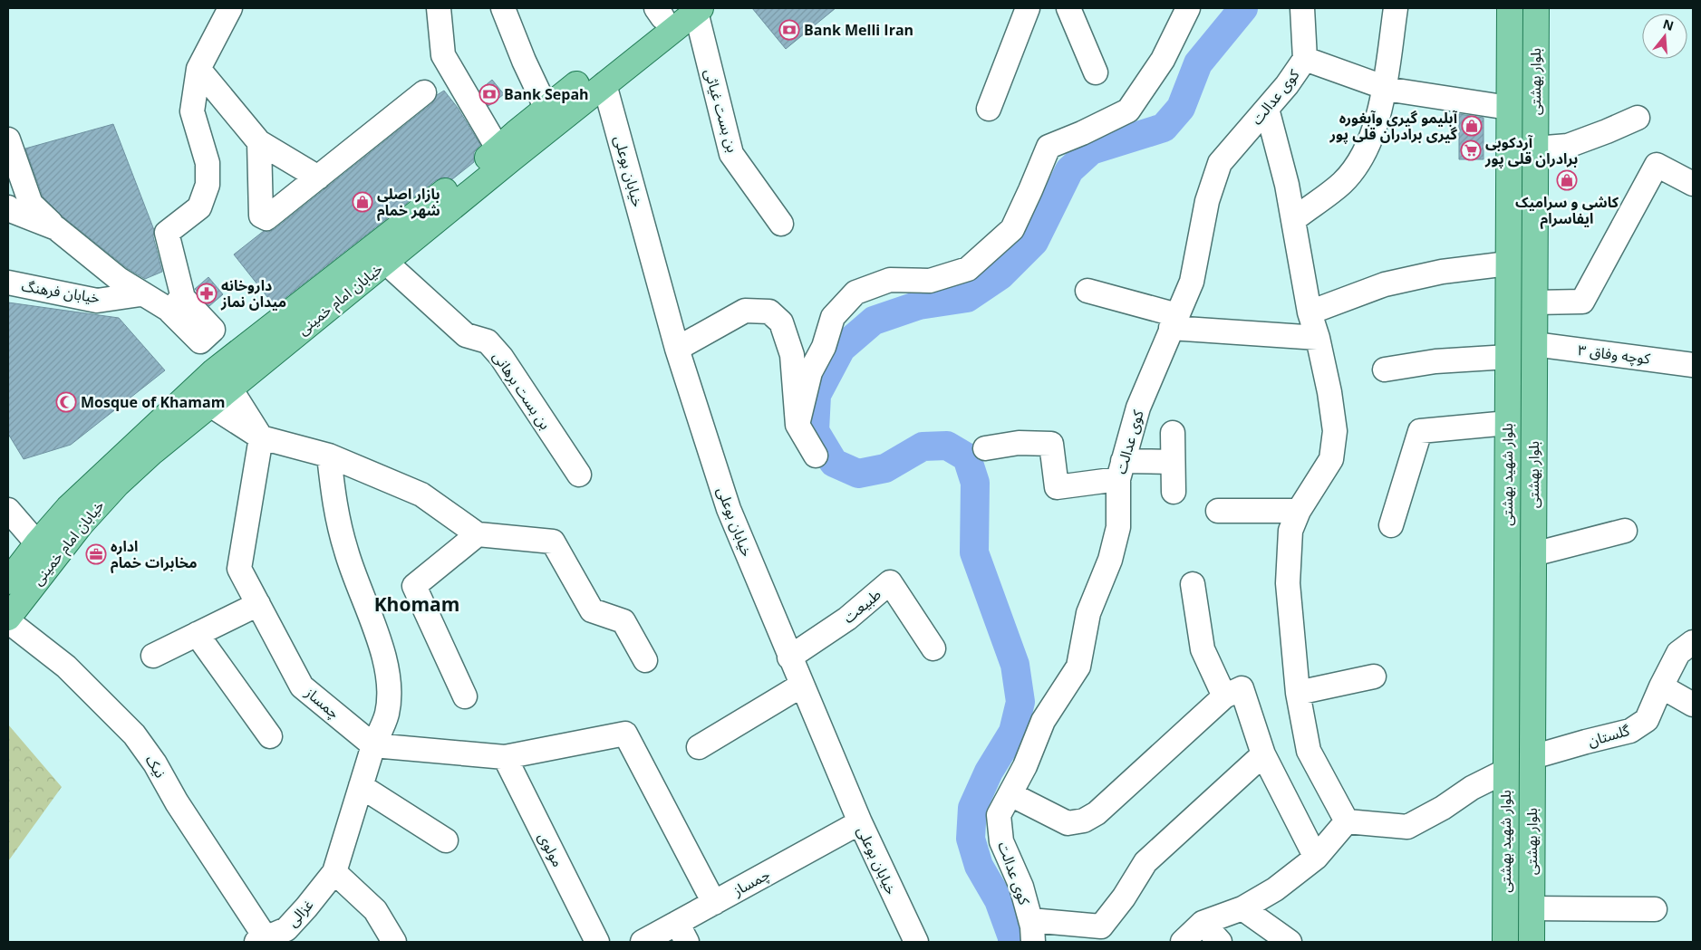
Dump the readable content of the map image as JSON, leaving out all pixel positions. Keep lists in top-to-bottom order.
{
  "streets": {
    "main road": ["بلوار بهشتی", "خیابان امام خمینی", "بلوار شهید بهشتی"],
    "street": [
      "کوی عدالت",
      "بن بست غیاثی",
      "خیابان بوعلی",
      "خیابان فرهنگ",
      "کوچه وفاق ۳",
      "بن بست برهانی",
      "طبيعت",
      "چمساز",
      "گلستان",
      "نیک",
      "مولوی",
      "غزالی"
    ]
  },
  "crossings": [
    ["بلوار بهشتی", "کوچه وفاق ۳"],
    ["بلوار بهشتی", "گلستان"],
    ["بن بست غیاثی", "خیابان امام خمینی"],
    ["خیابان بوعلی", "خیابان امام خمینی"],
    ["خیابان بوعلی", "طبيعت"],
    ["خیابان بوعلی", "چمساز"],
    ["خیابان امام خمینی", "بن بست برهانی"],
    ["نیک", "غزالی"]
  ],
  "districts": ["Khomam"],
  "places": {
    "bank": ["Bank Melli Iran", "Bank Sepah"],
    "shop": ["آبلیمو گیری وآبغوره گیری برادران قلی پور", "کاشی و سرامیک ایفاسرام", "بازار اصلی شهر خمام"],
    "supermarket": ["آردکوبی برادران قلی پور"],
    "pharmacy": ["داروخانه میدان نماز"],
    "mosque": ["Mosque of Khamam"],
    "office": ["اداره مخابرات خمام"]
  },
  "north": "top"
}
